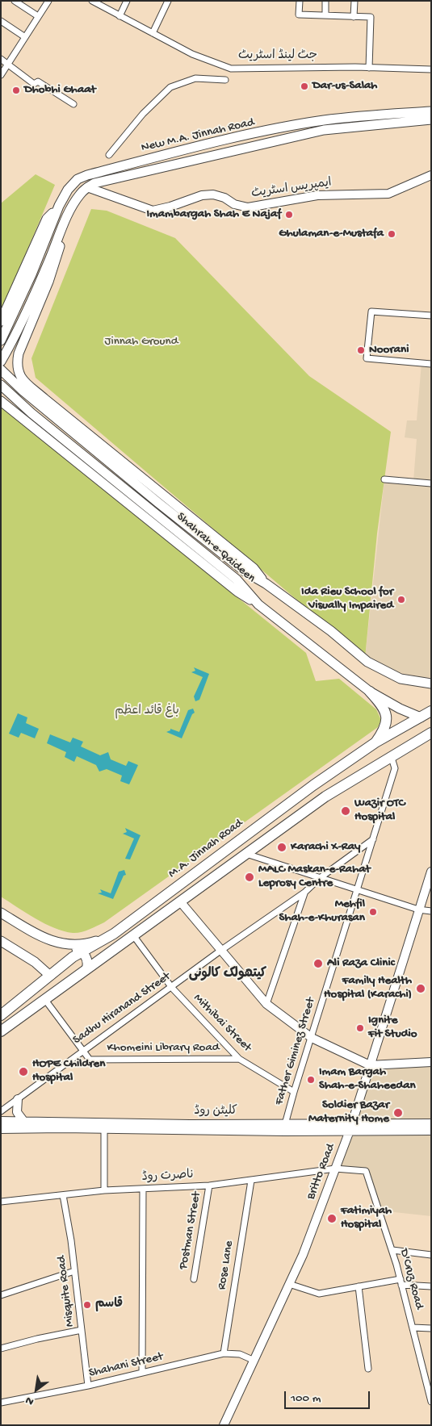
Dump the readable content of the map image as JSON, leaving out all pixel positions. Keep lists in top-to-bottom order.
{
  "streets": {
    "highway": ["M.A. Jinnah Road"],
    "main road": ["New M.A. Jinnah Road", "Shahrah-e-Qaideen"],
    "street": [
      "جٹ لینڈ اسٹریٹ",
      "ایمپریس اسٹریٹ",
      "Sadhu Hiranand Street",
      "Mithibai Street",
      "Khomeini Library Road",
      "Father Giminez Street",
      "کلیٹن روڈ",
      "Britto Road",
      "ناصرت روڈ",
      "Postman Street",
      "Rose Lane",
      "D'Cruz Road",
      "Misquite Road",
      "Shahani Street"
    ]
  },
  "crossings": [
    ["New M.A. Jinnah Road", "ایمپریس اسٹریٹ"],
    ["Shahrah-e-Qaideen", "M.A. Jinnah Road"],
    ["M.A. Jinnah Road", "Mithibai Street"],
    ["M.A. Jinnah Road", "Khomeini Library Road"],
    ["M.A. Jinnah Road", "Father Giminez Street"],
    ["Sadhu Hiranand Street", "Mithibai Street"],
    ["Sadhu Hiranand Street", "Khomeini Library Road"],
    ["Sadhu Hiranand Street", "Father Giminez Street"],
    ["Mithibai Street", "Khomeini Library Road"],
    ["Mithibai Street", "Father Giminez Street"],
    ["Father Giminez Street", "کلیٹن روڈ"],
    ["کلیٹن روڈ", "Britto Road"],
    ["Britto Road", "ناصرت روڈ"],
    ["Britto Road", "D'Cruz Road"],
    ["Britto Road", "Shahani Street"],
    ["ناصرت روڈ", "Postman Street"],
    ["ناصرت روڈ", "Rose Lane"],
    ["ناصرت روڈ", "D'Cruz Road"],
    ["ناصرت روڈ", "Misquite Road"],
    ["Rose Lane", "Shahani Street"],
    ["Misquite Road", "Shahani Street"]
  ],
  "districts": ["کیتھولک کالونی"],
  "parks": ["Jinnah Ground", "باغ قائد اعظم"],
  "places": [
    "Dar-us-Salah",
    "Dhobhi Ghaat",
    "Imambargah Shah E Najaf",
    "Ghulaman-e-Mustafa",
    "Noorani",
    "Ida Rieu School for Visually Impaired",
    "Wazir OTC Hospital",
    "Karachi X-Ray",
    "MALC Maskan-e-Rahat Leprosy Centre",
    "Mehfil Shah-e-Khurasan",
    "Ali Raza Clinic",
    "Family Health Hospital (Karachi)",
    "Ignite Fit Studio",
    "HOPE Children Hospital",
    "Imam Bargah Shah-e-Shaheedan",
    "Soldier Bazar Maternity Home",
    "Fatimiyah Hospital",
    "قاسم"
  ],
  "scale_bar": "100 m",
  "north": "bottom left"
}
